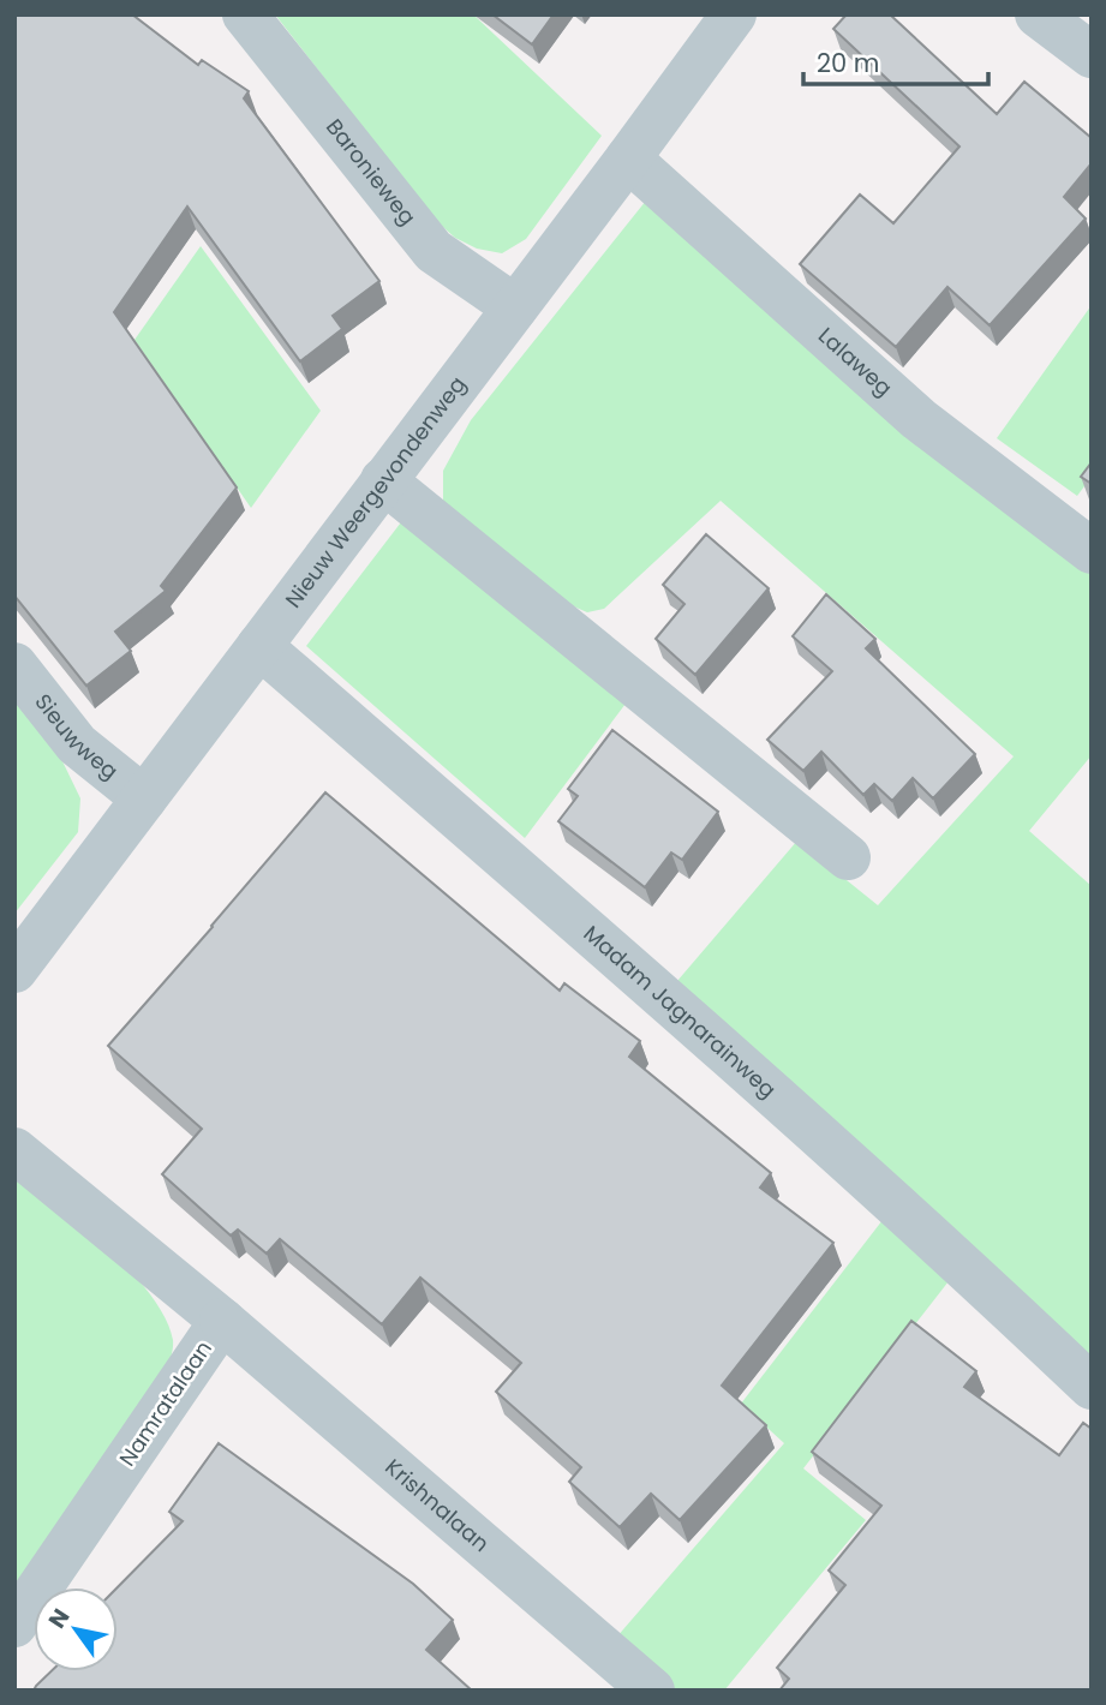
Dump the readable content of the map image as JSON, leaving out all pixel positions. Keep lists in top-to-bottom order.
{
  "streets": {
    "street": [
      "Baronieweg",
      "Lalaweg",
      "Nieuw Weergevondenweg",
      "Sieuwweg",
      "Madam Jagnarainweg",
      "Namratalaan",
      "Krishnalaan"
    ]
  },
  "crossings": [
    ["Baronieweg", "Nieuw Weergevondenweg"],
    ["Lalaweg", "Nieuw Weergevondenweg"],
    ["Nieuw Weergevondenweg", "Sieuwweg"],
    ["Nieuw Weergevondenweg", "Madam Jagnarainweg"],
    ["Namratalaan", "Krishnalaan"]
  ],
  "scale_bar": "20 m",
  "north": "top left"
}
